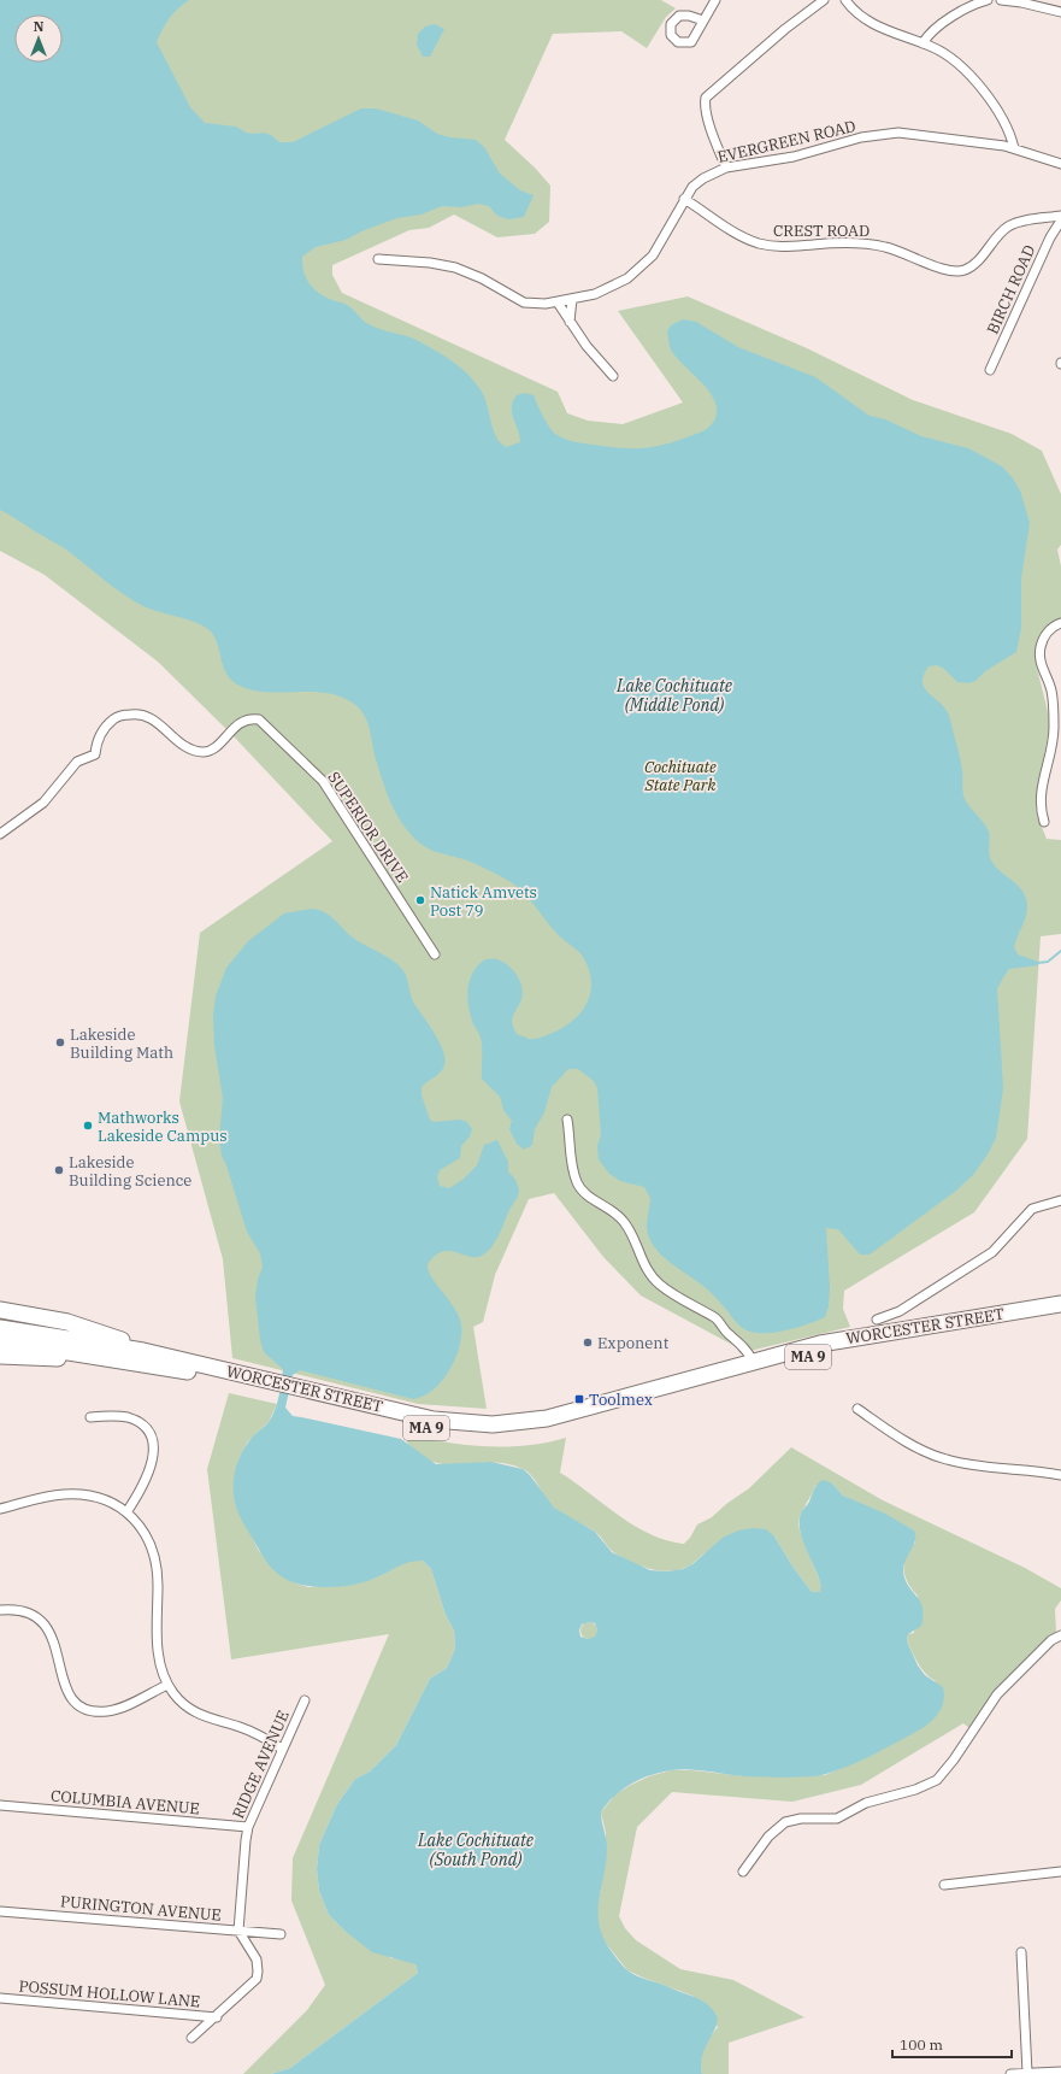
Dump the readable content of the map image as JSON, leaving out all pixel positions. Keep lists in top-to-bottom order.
{
  "streets": {
    "highway": ["WORCESTER STREET", "MA 9"],
    "street": [
      "EVERGREEN ROAD",
      "CREST ROAD",
      "BIRCH ROAD",
      "SUPERIOR DRIVE",
      "RIDGE AVENUE",
      "COLUMBIA AVENUE",
      "PURINGTON AVENUE",
      "POSSUM HOLLOW LANE"
    ]
  },
  "crossings": [
    ["EVERGREEN ROAD", "CREST ROAD"],
    ["RIDGE AVENUE", "COLUMBIA AVENUE"],
    ["RIDGE AVENUE", "PURINGTON AVENUE"]
  ],
  "water": ["Lake Cochituate (Middle Pond)", "Lake Cochituate (South Pond)"],
  "parks": ["Cochituate State Park"],
  "places": {
    "other": [
      "Natick Amvets Post 79",
      "Lakeside Building Math",
      "Mathworks Lakeside Campus",
      "Lakeside Building Science",
      "Exponent"
    ],
    "transit": ["Toolmex"]
  },
  "scale_bar": "100 m",
  "north": "top"
}
